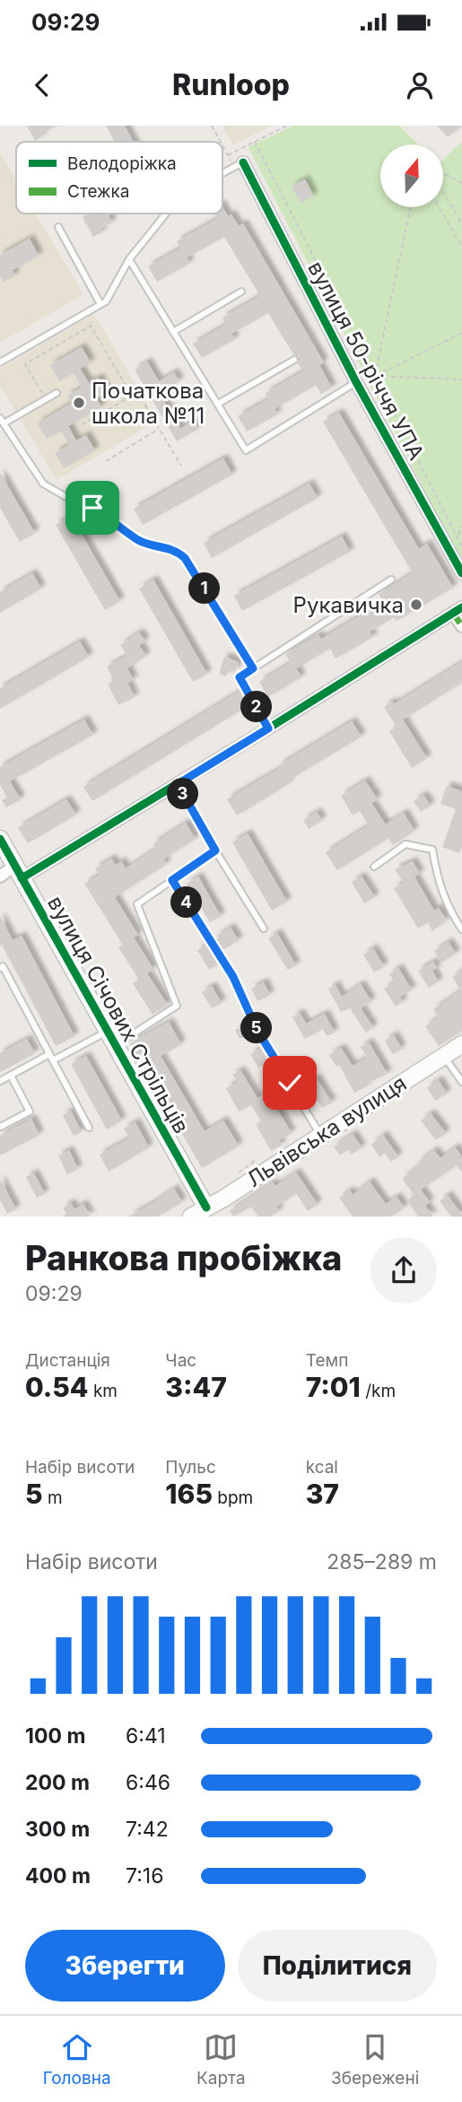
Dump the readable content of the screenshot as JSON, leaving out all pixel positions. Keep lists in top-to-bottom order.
{
  "streets": {
    "street": ["вулиця 50-річчя УПА", "вулиця Січових Стрільців", "Львівська вулиця"]
  },
  "crossings": [
    ["вулиця Січових Стрільців", "Львівська вулиця"]
  ],
  "places": ["Початкова школа №11", "Рукавичка"],
  "legend": ["Велодоріжка", "Стежка"],
  "north": "top",
  "page": {
    "status": "09:29",
    "header": "Runloop",
    "pins": [
      "1",
      "2",
      "3",
      "4",
      "5"
    ],
    "heading": ["Ранкова пробіжка", "09:29"],
    "stats": [
      ["Дистанція", "0.54 km"],
      ["Час", "3:47"],
      ["Темп", "7:01 /km"],
      ["Набір висоти", "5 m"],
      ["Пульс", "165 bpm"],
      ["kcal", "37"]
    ],
    "chart": ["Набір висоти", "285–289 m"],
    "list": [
      {
        "name": "100 m",
        "note": "6:41"
      },
      {
        "name": "200 m",
        "note": "6:46"
      },
      {
        "name": "300 m",
        "note": "7:42"
      },
      {
        "name": "400 m",
        "note": "7:16"
      }
    ],
    "buttons": ["Зберегти", "Поділитися"],
    "tabs": ["Головна", "Карта", "Збережені"]
  }
}
